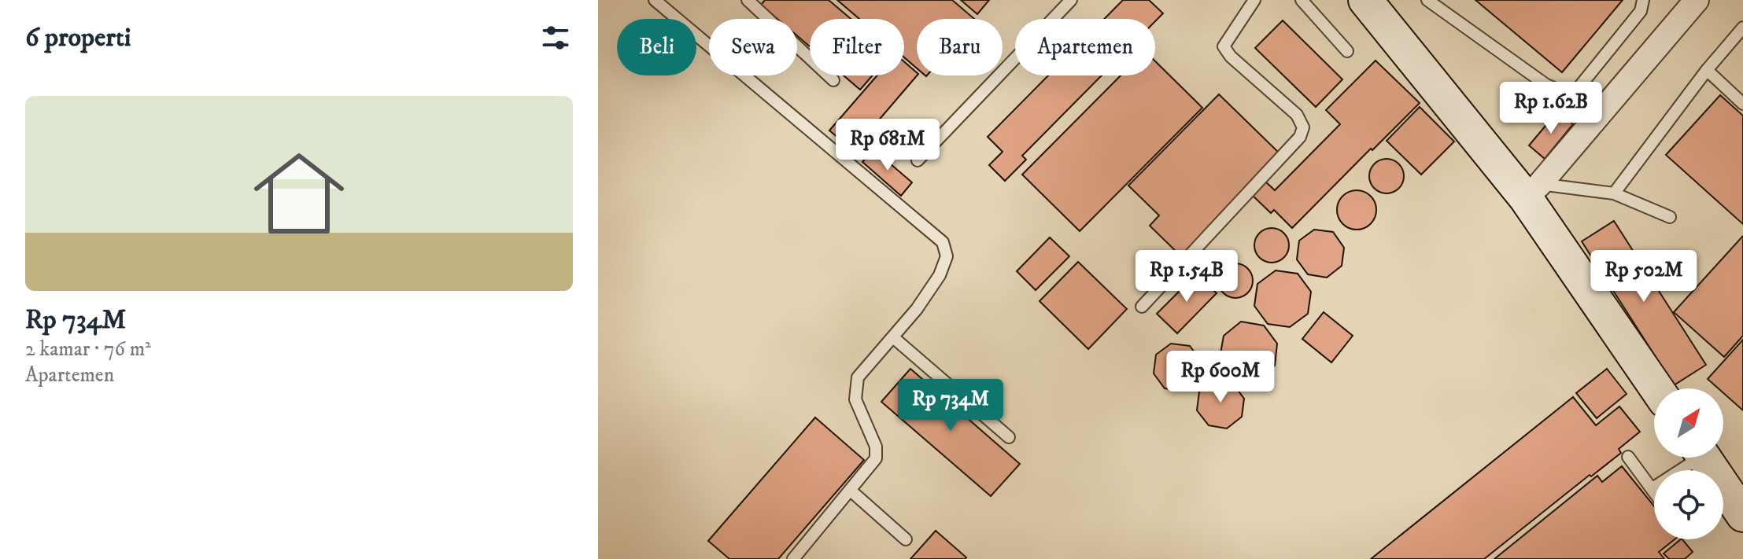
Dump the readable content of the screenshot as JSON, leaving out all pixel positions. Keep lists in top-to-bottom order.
{
  "north": "top right",
  "page": {
    "heading": "6 properti",
    "chip": [
      "Beli",
      "Sewa",
      "Filter",
      "Baru",
      "Apartemen"
    ],
    "list": [
      {
        "name": "Rp 734M",
        "note": "2 kamar · 76 m² · Apartemen"
      }
    ],
    "price": [
      "Rp 1.62B",
      "Rp 681M",
      "Rp 1.54B",
      "Rp 502M",
      "Rp 600M",
      "Rp 734M"
    ]
  }
}
